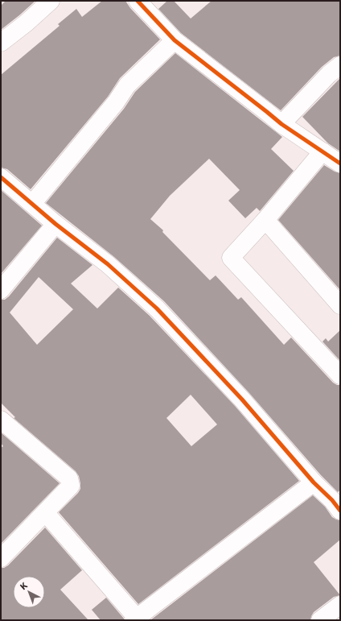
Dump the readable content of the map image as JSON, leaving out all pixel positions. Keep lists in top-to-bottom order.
{
  "north": "top left"
}
